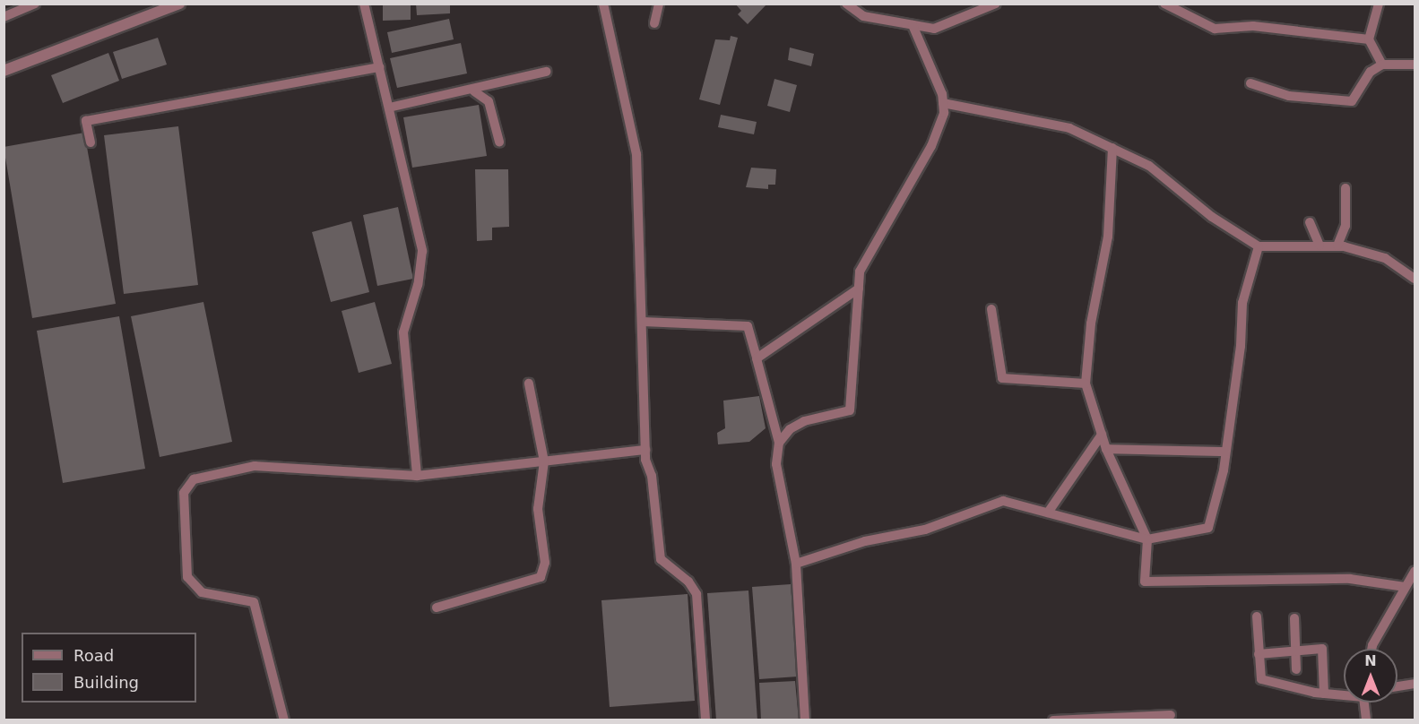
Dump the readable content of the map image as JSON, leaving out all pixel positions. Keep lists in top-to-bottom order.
{
  "legend": ["Road", "Building"],
  "north": "top"
}
